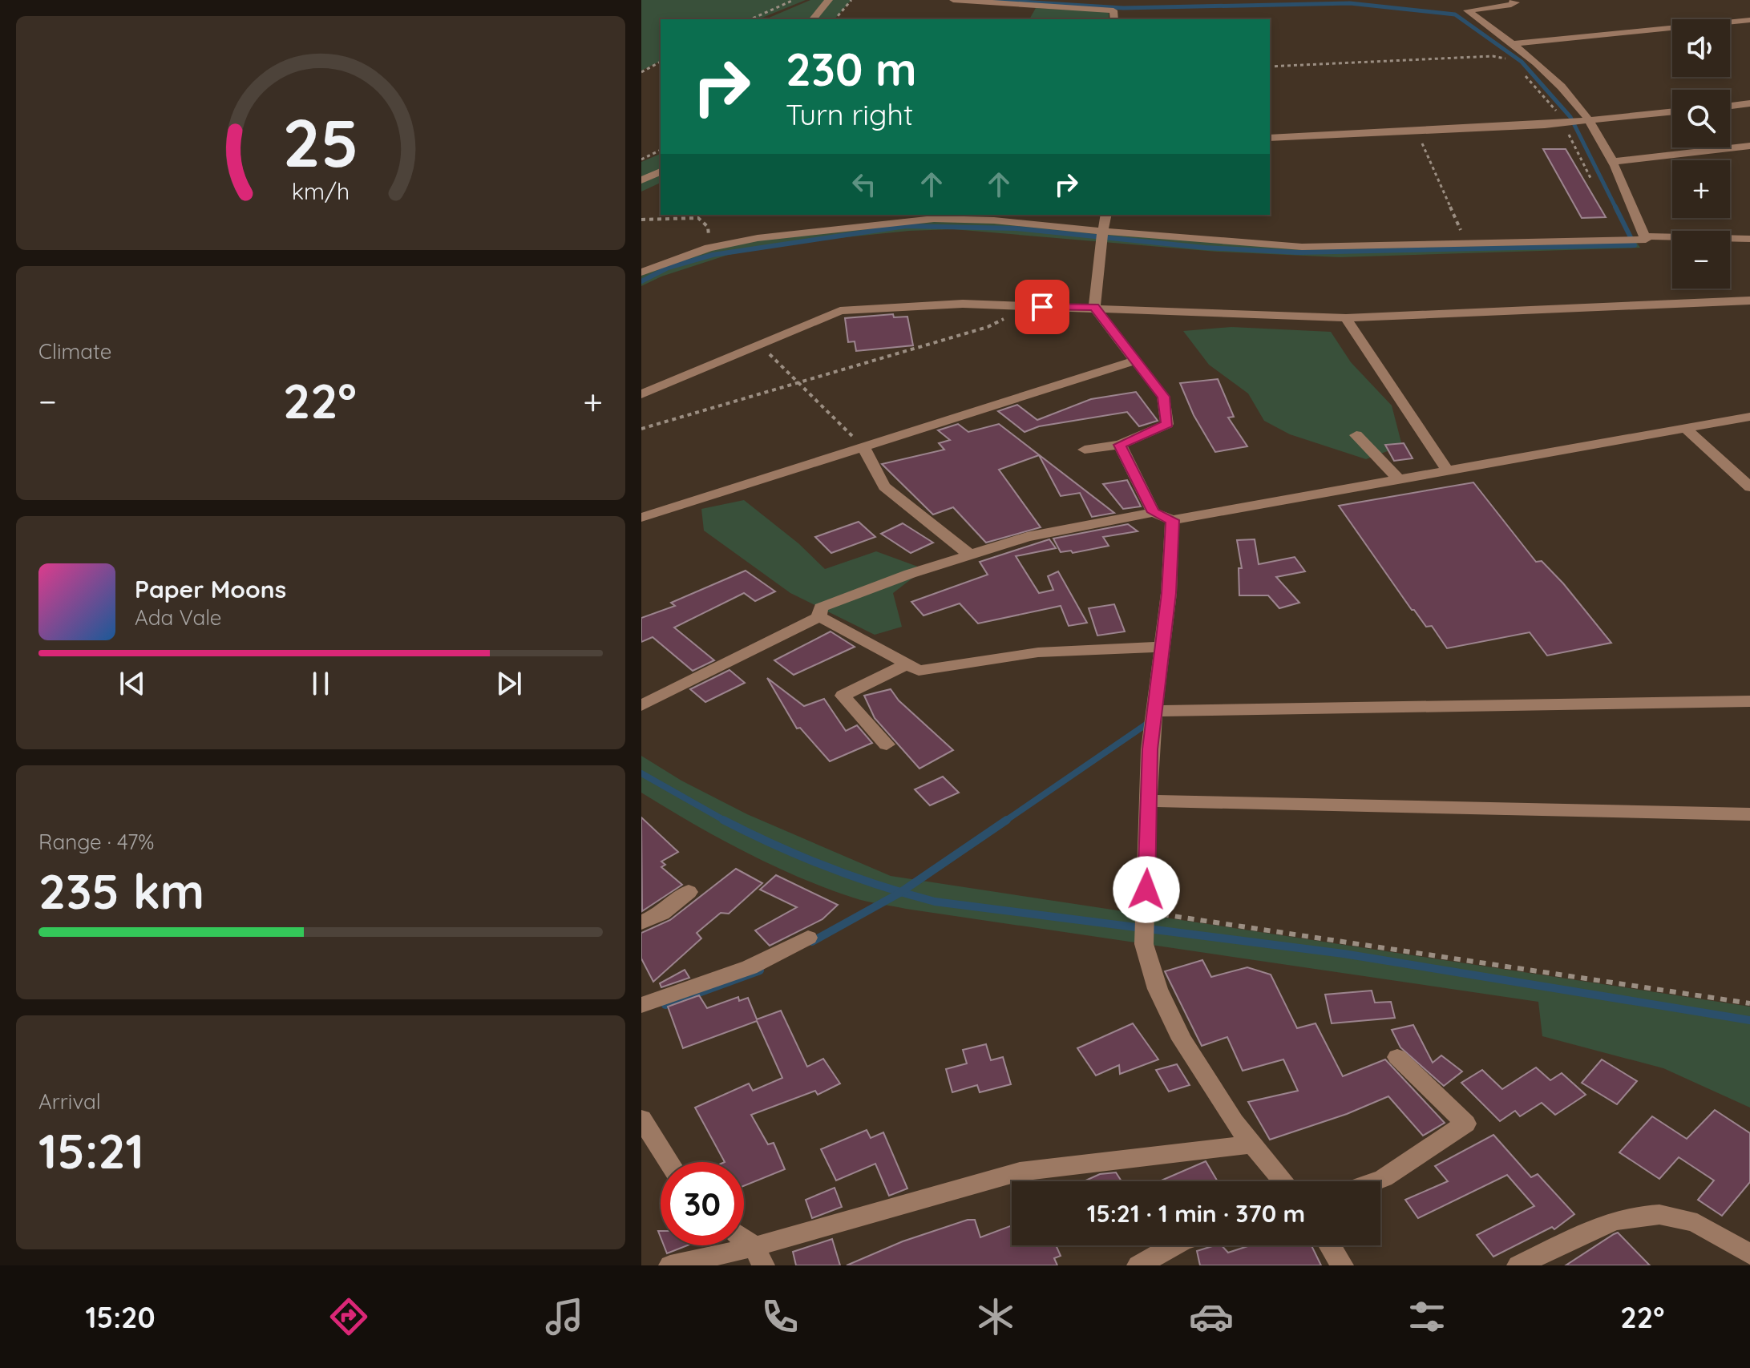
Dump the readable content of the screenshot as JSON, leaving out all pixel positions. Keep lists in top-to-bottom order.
{
  "page": {
    "map_buttons": ["+", "−"],
    "turn": ["230 m", "Turn right"],
    "tile": [
      "Climate",
      ["Range · 47%", "235 km"],
      ["Arrival", "15:21"]
    ],
    "heat": ["−", "22°", "+"],
    "song": ["Paper Moons", "Ada Vale"],
    "limit": "30",
    "trip": "15:21 · 1 min · 370 m",
    "tabs": ["15:20", "22°"],
    "gauge": ["25", "km/h"]
  }
}
